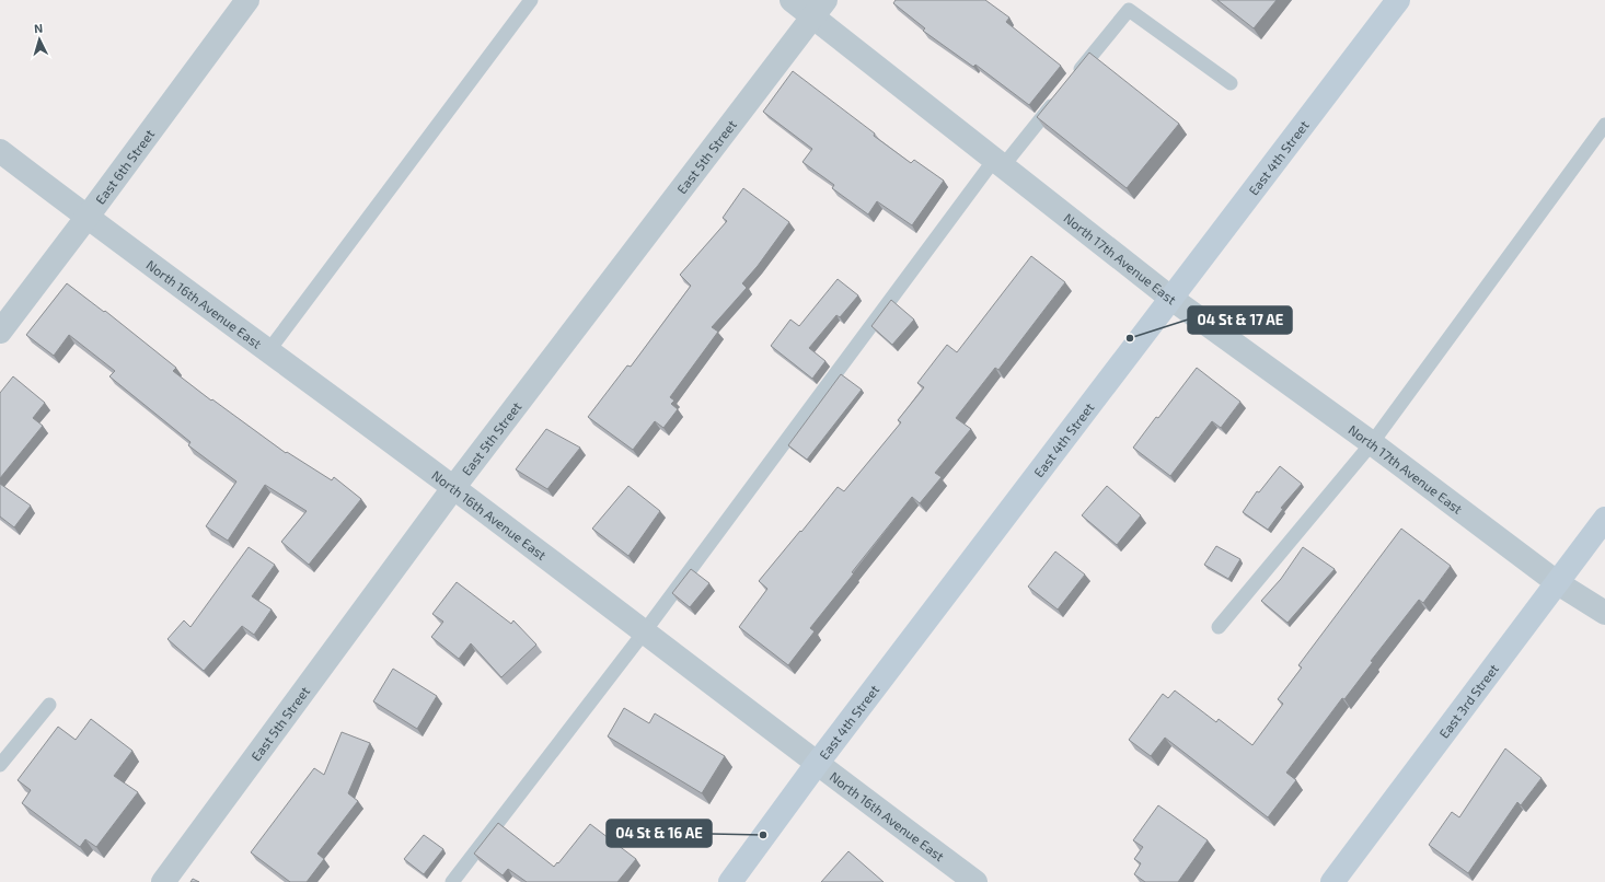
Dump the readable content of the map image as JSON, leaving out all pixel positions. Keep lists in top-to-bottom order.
{
  "streets": {
    "main road": ["East 4th Street", "East 3rd Street"],
    "street": [
      "East 5th Street",
      "East 6th Street",
      "North 17th Avenue East",
      "North 16th Avenue East"
    ]
  },
  "crossings": [
    ["East 5th Street", "North 17th Avenue East"],
    ["East 5th Street", "North 16th Avenue East"],
    ["East 4th Street", "North 17th Avenue East"],
    ["East 4th Street", "North 16th Avenue East"],
    ["East 6th Street", "North 16th Avenue East"],
    ["North 17th Avenue East", "East 3rd Street"]
  ],
  "places": ["04 St & 17 AE", "04 St & 16 AE"],
  "north": "top"
}
